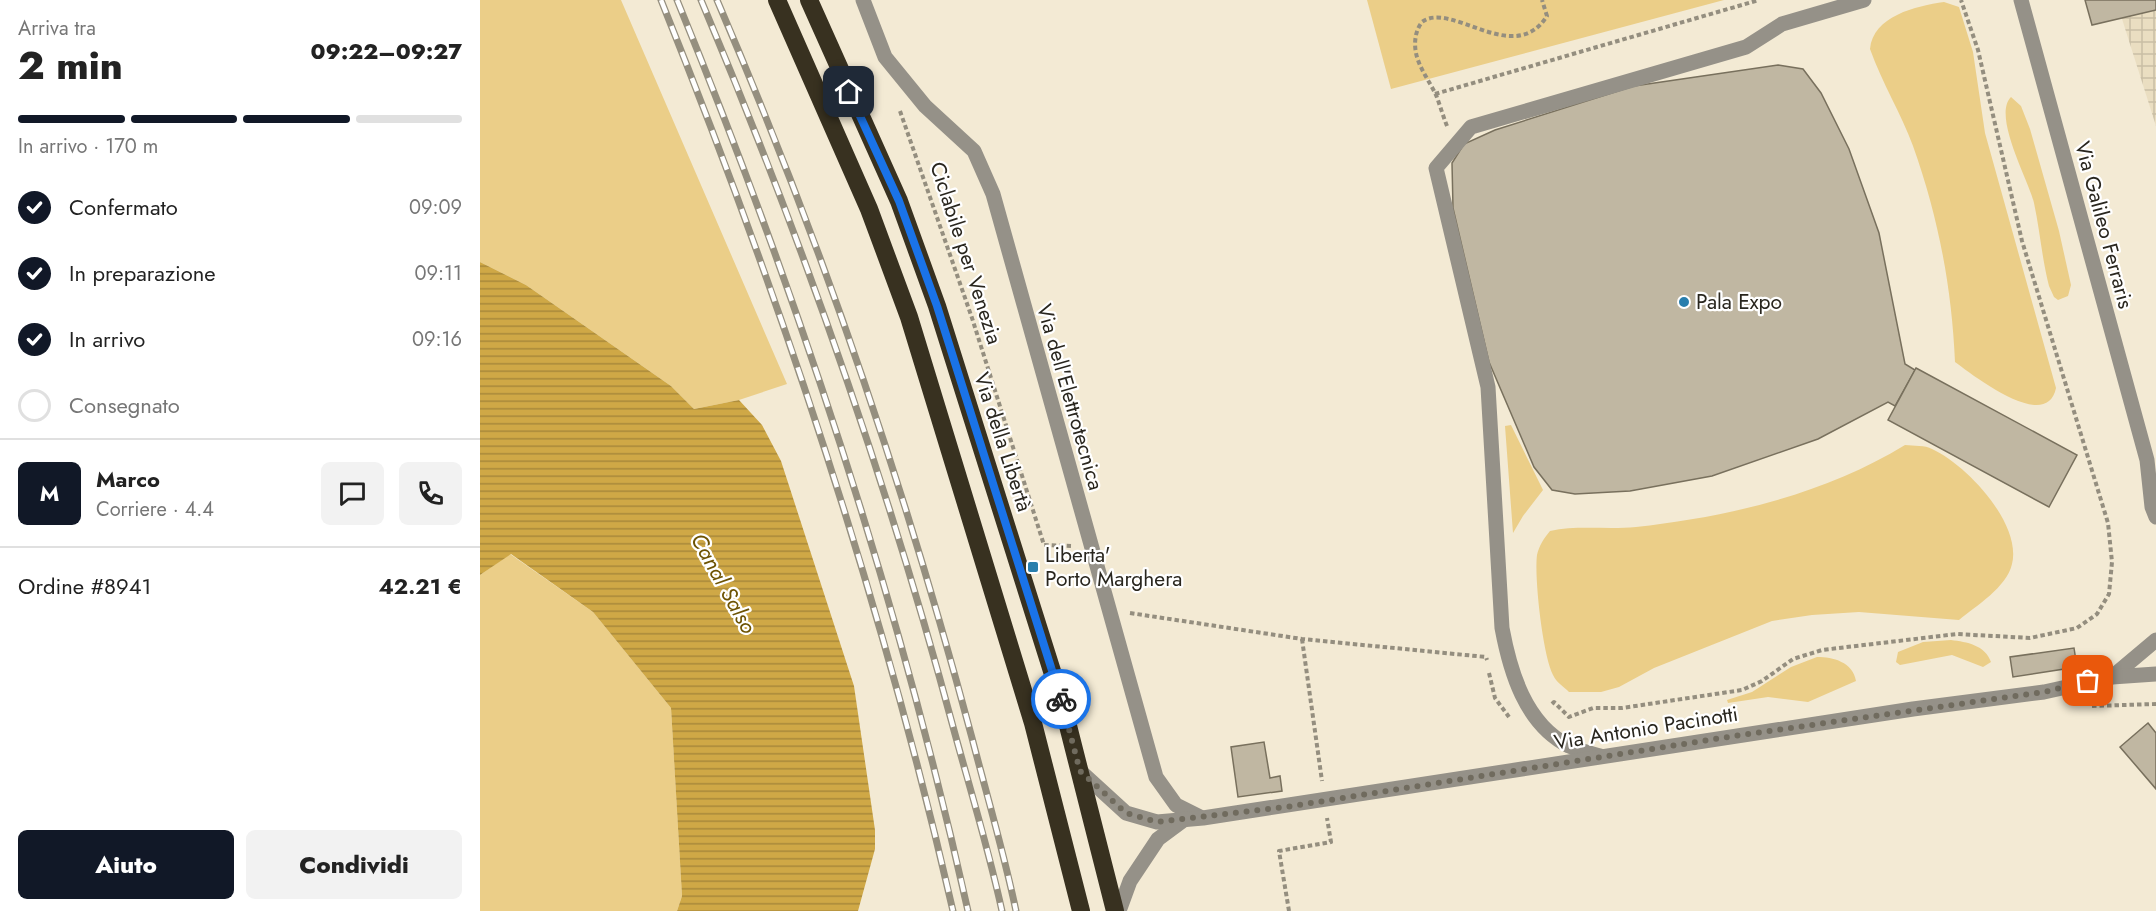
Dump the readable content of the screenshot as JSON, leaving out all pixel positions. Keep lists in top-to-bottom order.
{
  "streets": {
    "highway": ["Via della Libertà"],
    "street": ["Via Galileo Ferraris", "Via dell'Elettrotecnica", "Via Antonio Pacinotti"],
    "path": ["Ciclabile per Venezia"]
  },
  "crossings": [
    ["Ciclabile per Venezia", "Via dell'Elettrotecnica"],
    ["Via dell'Elettrotecnica", "Via Antonio Pacinotti"],
    ["Via della Libertà", "Via Antonio Pacinotti"]
  ],
  "water": ["Canal Salso"],
  "places": {
    "other": ["Pala Expo"],
    "transit": ["Liberta' Porto Marghera"]
  },
  "page": {
    "heading": ["2 min", "Arriva tra", "09:22–09:27"],
    "panel": [
      "Marco",
      "Corriere · 4.4",
      "Ordine #8941",
      "42.21 €"
    ],
    "bar": "In arrivo · 170 m",
    "list": [
      ["Confermato", "09:09"],
      ["In preparazione", "09:11"],
      ["In arrivo", "09:16"],
      "Consegnato"
    ],
    "round": "M",
    "buttons": ["Aiuto", "Condividi"]
  }
}
